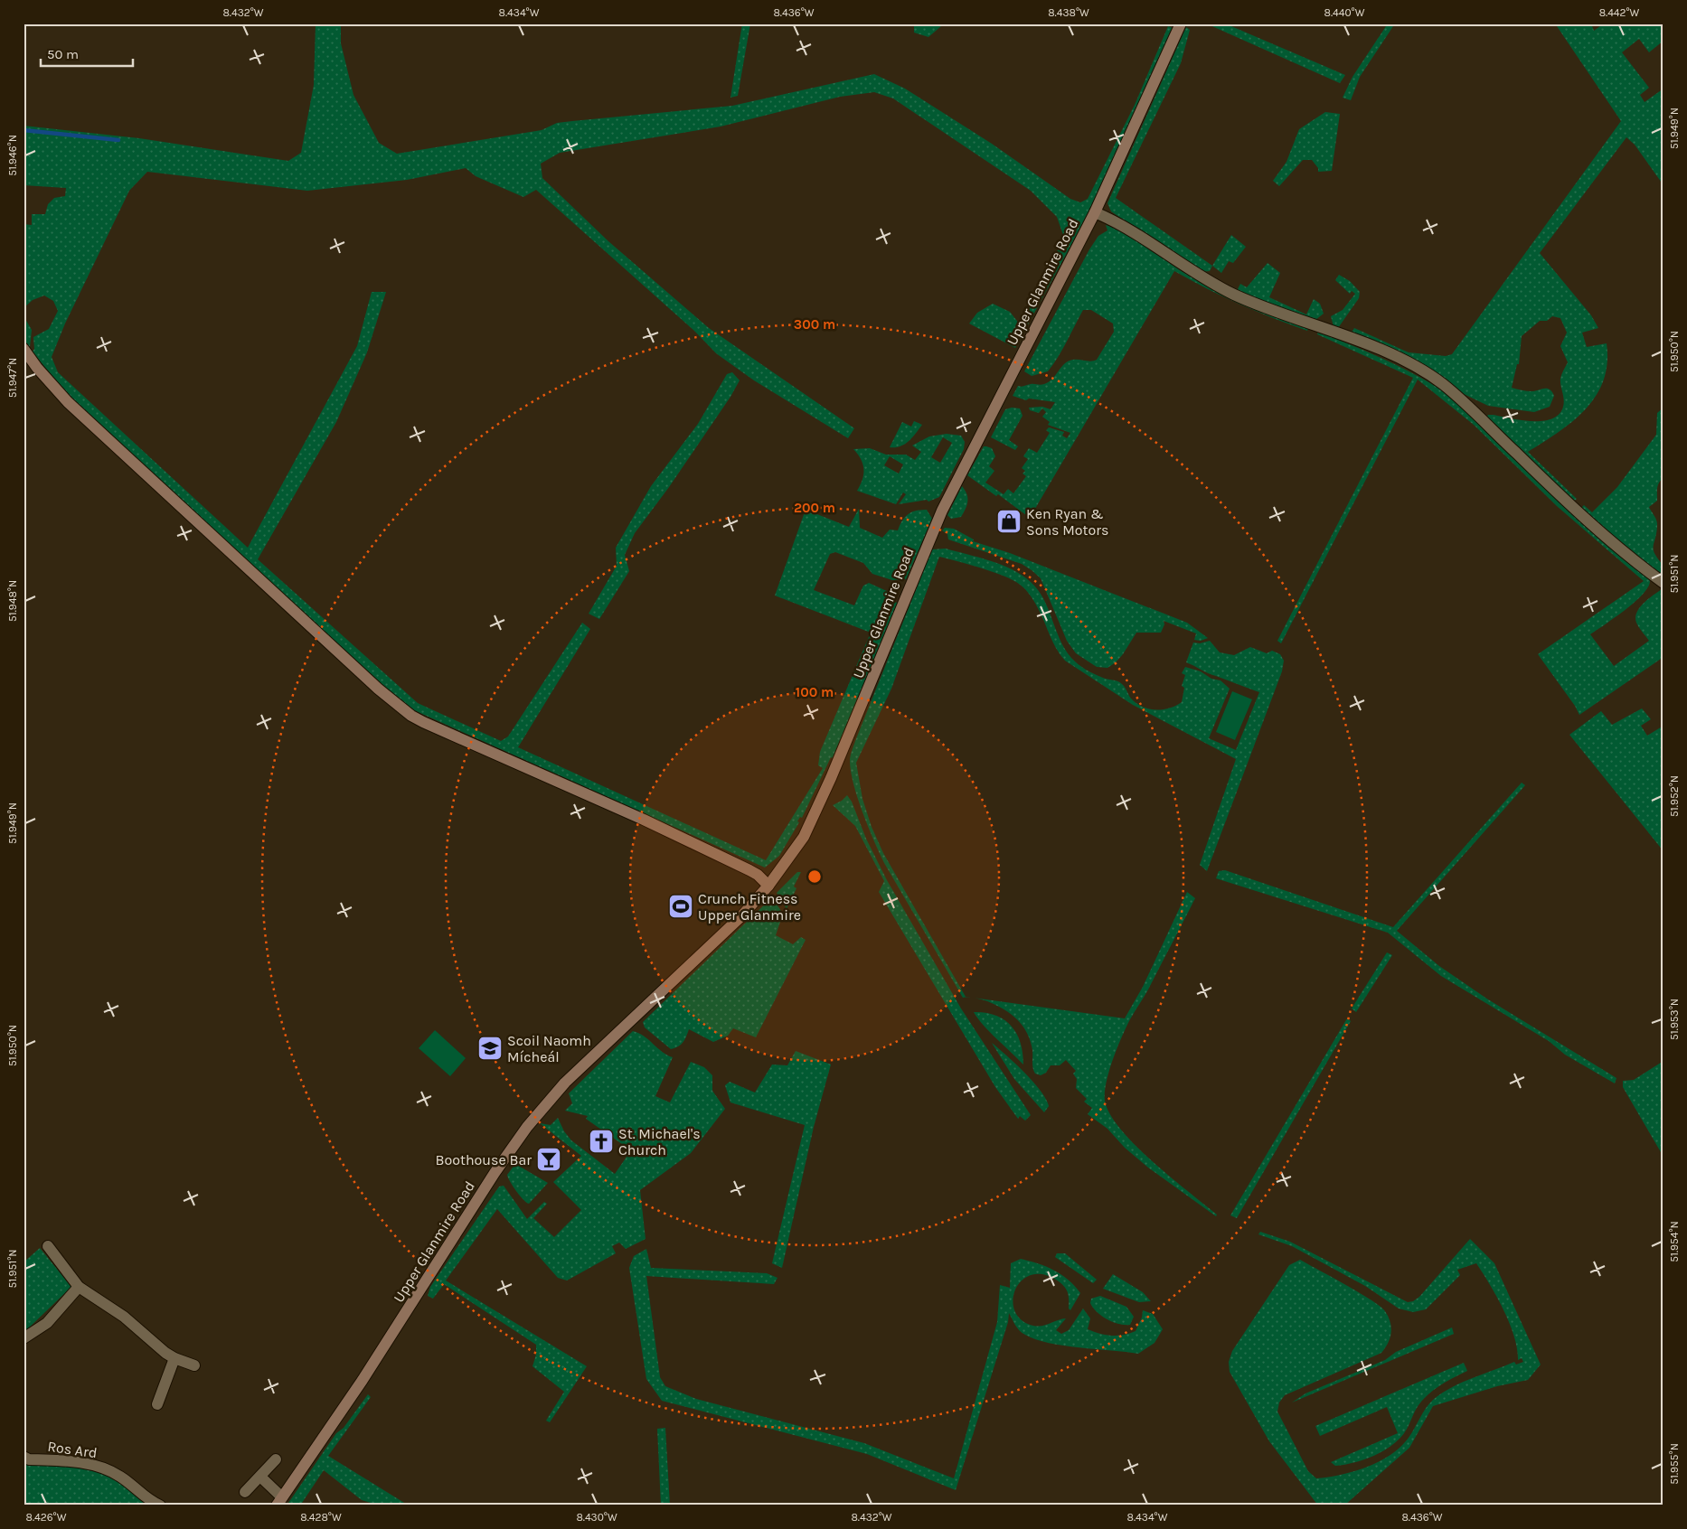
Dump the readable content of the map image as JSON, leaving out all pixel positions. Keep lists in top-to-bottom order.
{
  "streets": {
    "main road": ["Upper Glanmire Road"],
    "street": ["Ros Ard"]
  },
  "places": {
    "shop": ["Ken Ryan & Sons Motors"],
    "sports": ["Crunch Fitness Upper Glanmire"],
    "school or university": ["Scoil Naomh Mícheál"],
    "church": ["St. Michael's Church"],
    "bar": ["Boothouse Bar"]
  },
  "scale_bar": "50 m",
  "coordinates": [
    "8.432°W",
    "8.434°W",
    "8.436°W",
    "8.438°W",
    "8.440°W",
    "8.442°W",
    "51.949°N",
    "51.946°N",
    "51.950°N",
    "51.947°N",
    "51.951°N",
    "51.948°N",
    "51.952°N",
    "51.953°N",
    "51.954°N",
    "51.955°N",
    "8.426°W",
    "8.428°W",
    "8.430°W"
  ],
  "rings": ["300 m", "200 m", "100 m"]
}
